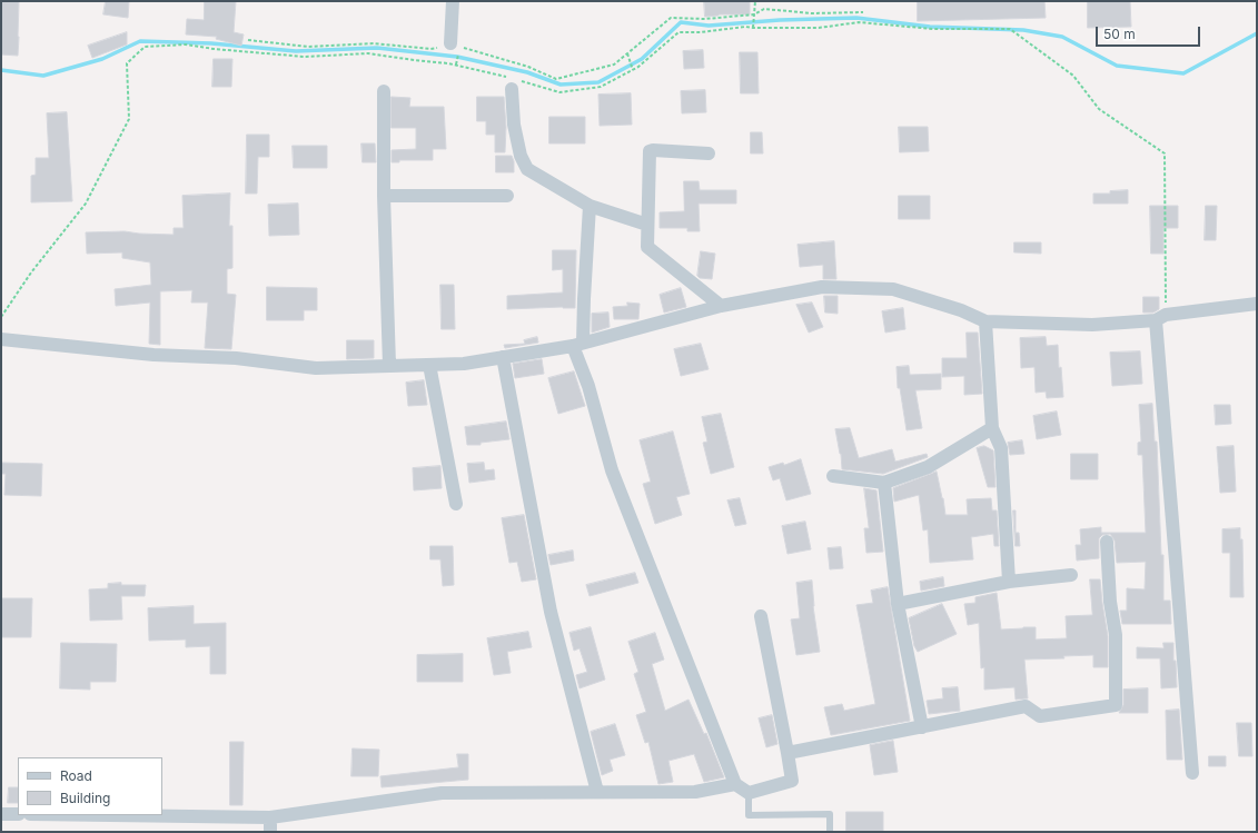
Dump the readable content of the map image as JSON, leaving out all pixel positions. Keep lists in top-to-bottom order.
{
  "legend": ["Road", "Building"],
  "scale_bar": "50 m"
}
